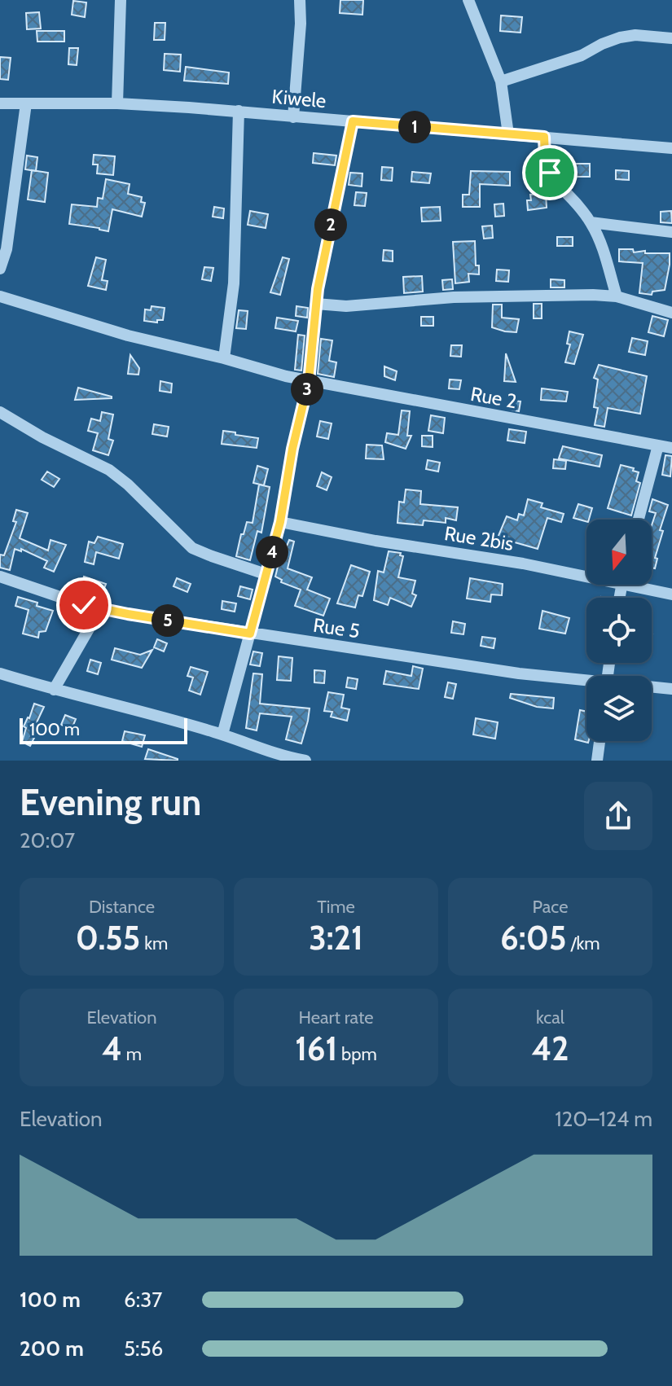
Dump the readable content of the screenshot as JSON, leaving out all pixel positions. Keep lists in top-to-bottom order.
{
  "streets": {
    "street": [
      "Kiwele",
      "Rue 2",
      "Rue 2bis",
      "Rue 5"
    ]
  },
  "scale_bar": "100 m",
  "north": "bottom",
  "page": {
    "pins": [
      "1",
      "2",
      "3",
      "4",
      "5"
    ],
    "scale": "100 m",
    "heading": ["Evening run", "20:07"],
    "stats": [
      ["Distance", "0.55 km"],
      ["Time", "3:21"],
      ["Pace", "6:05 /km"],
      ["Elevation", "4 m"],
      ["Heart rate", "161 bpm"],
      ["kcal", "42"]
    ],
    "chart": ["Elevation", "120–124 m"],
    "list": [
      {
        "name": "100 m",
        "note": "6:37"
      },
      {
        "name": "200 m",
        "note": "5:56"
      }
    ]
  }
}
